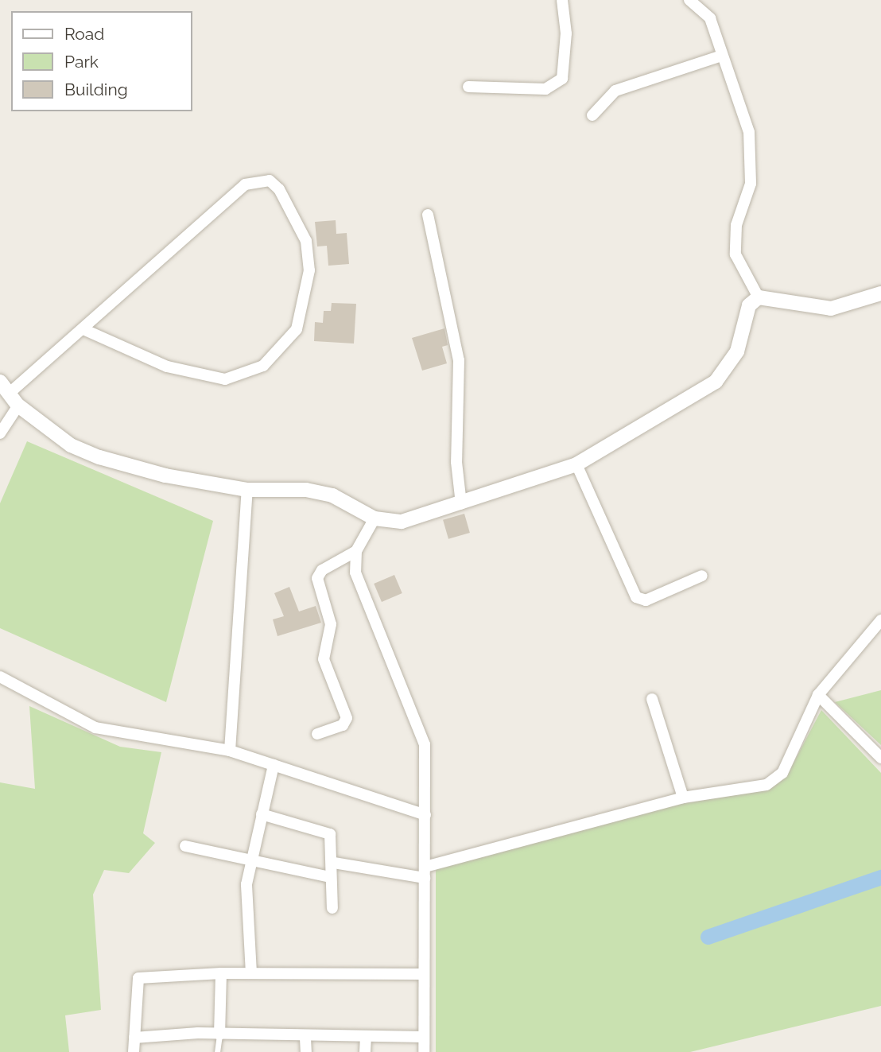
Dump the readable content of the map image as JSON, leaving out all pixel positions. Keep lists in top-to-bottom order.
{
  "legend": ["Road", "Park", "Building"]
}
